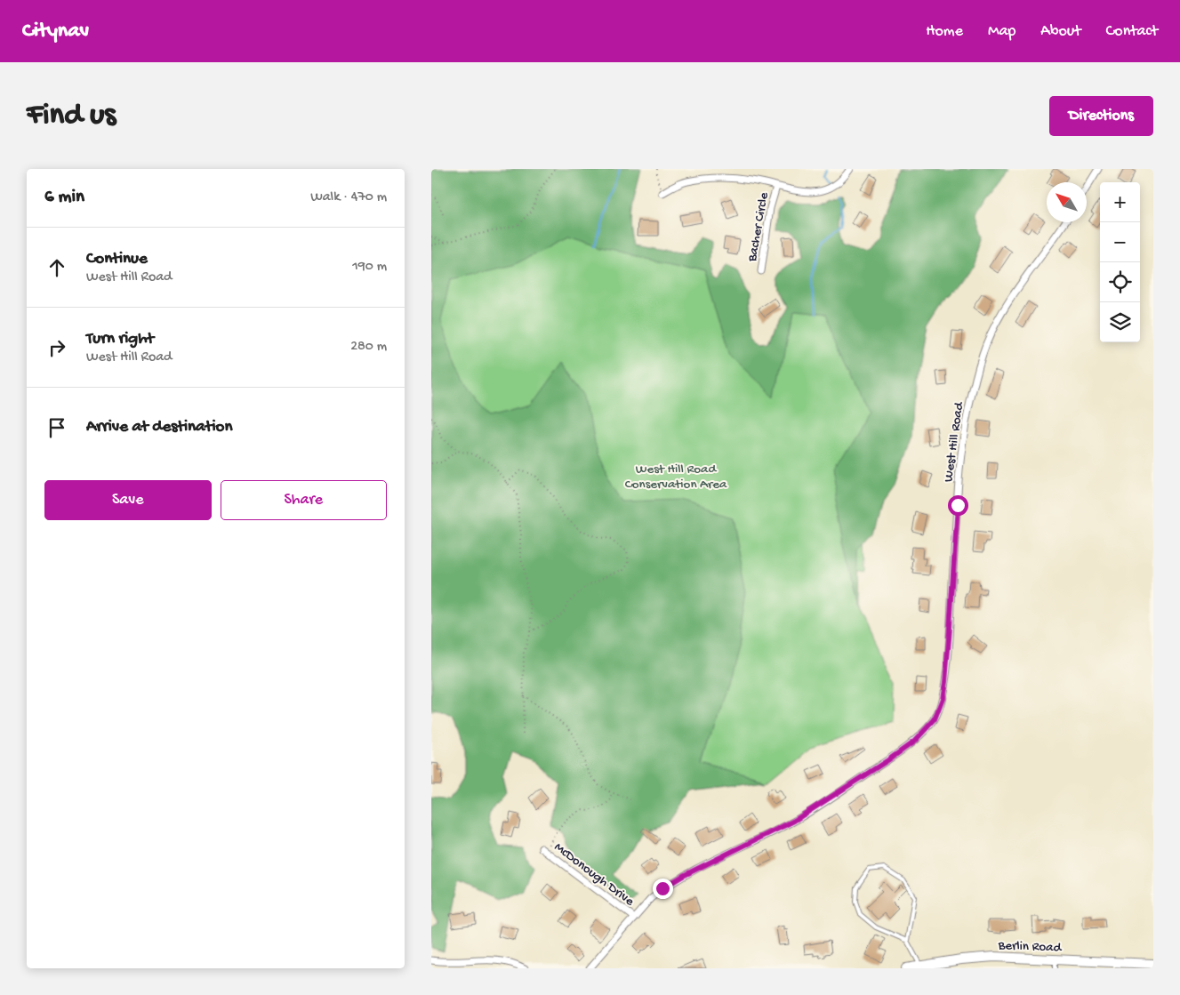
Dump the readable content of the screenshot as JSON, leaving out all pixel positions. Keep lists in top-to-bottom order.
{
  "streets": {
    "street": [
      "Bacher Circle",
      "West Hill Road",
      "McDonough Drive",
      "Berlin Road"
    ]
  },
  "crossings": [
    ["West Hill Road", "McDonough Drive"]
  ],
  "parks": ["West Hill Road Conservation Area"],
  "north": "top left",
  "page": {
    "header": "Citynav",
    "nav": [
      "Home",
      "Map",
      "About",
      "Contact"
    ],
    "buttons": [
      "Directions",
      ["Save", "Share"]
    ],
    "title": "Find us",
    "heading": ["6 min", "Walk · 470 m"],
    "map_buttons": ["+", "−"],
    "list": [
      ["Continue", "West Hill Road", "190 m"],
      ["Turn right", "West Hill Road", "280 m"],
      "Arrive at destination"
    ]
  }
}
